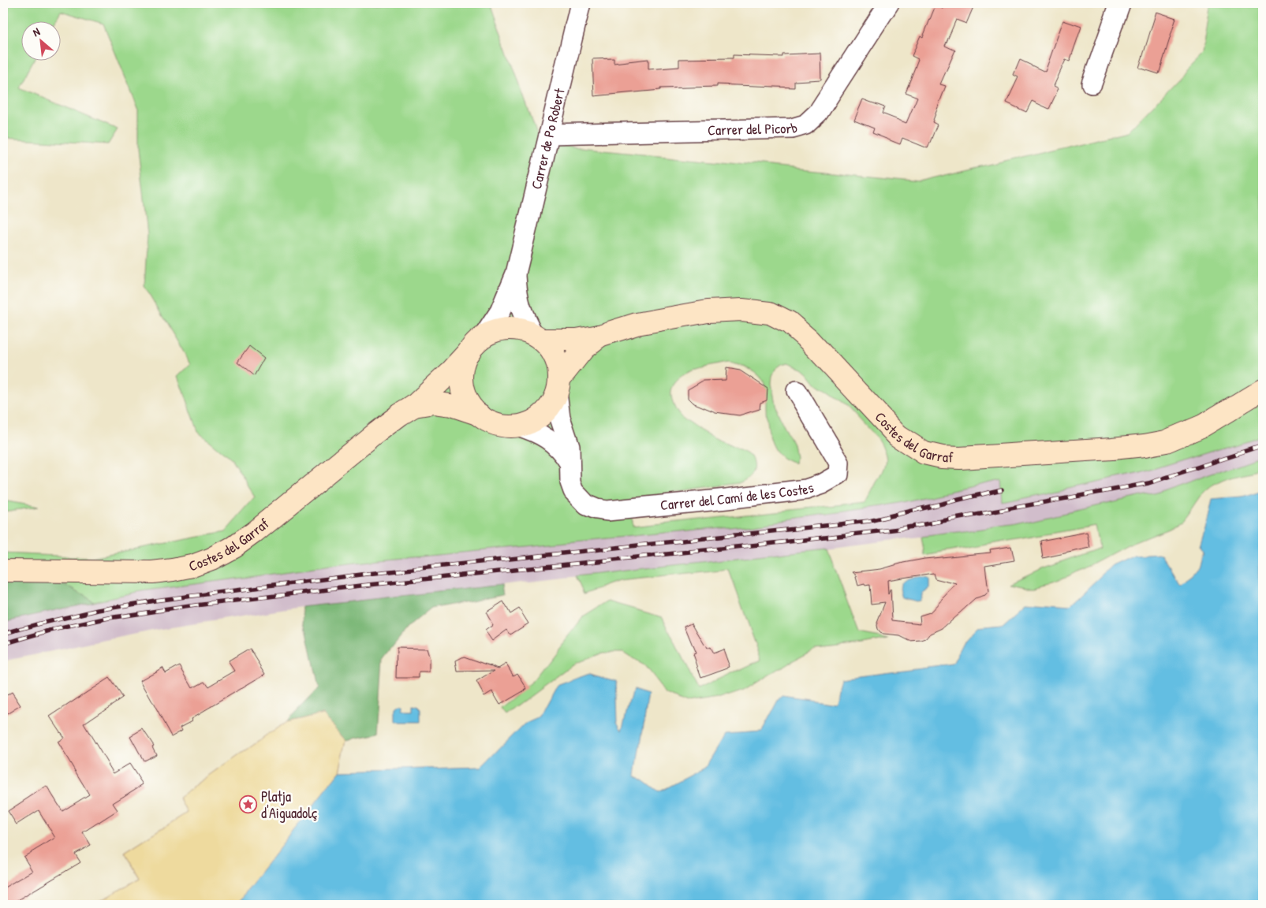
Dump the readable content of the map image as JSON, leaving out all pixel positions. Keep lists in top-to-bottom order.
{
  "streets": {
    "main road": ["Costes del Garraf"],
    "street": ["Carrer del Picorb", "Carrer de Po Robert", "Carrer del Camí de les Costes"]
  },
  "crossings": [
    ["Carrer del Picorb", "Carrer de Po Robert"],
    ["Carrer de Po Robert", "Costes del Garraf"]
  ],
  "places": {
    "place": ["Platja d'Aiguadolç"]
  },
  "north": "top left"
}
